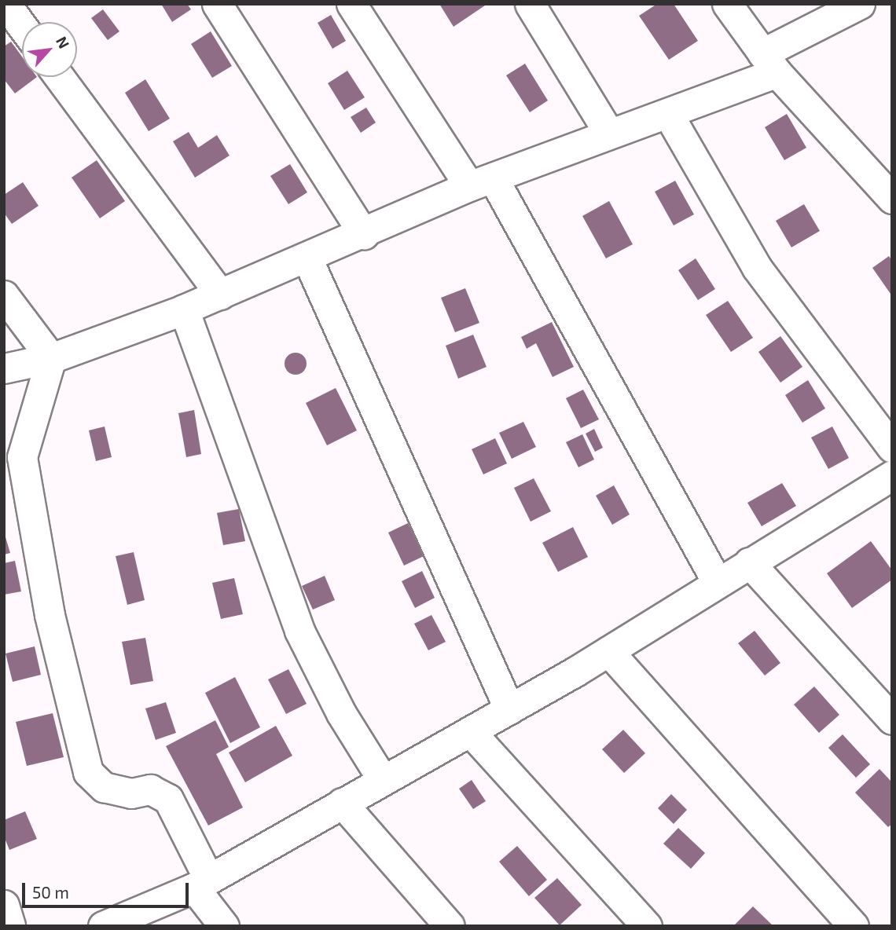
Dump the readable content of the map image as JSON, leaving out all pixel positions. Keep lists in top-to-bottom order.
{
  "scale_bar": "50 m",
  "north": "top right"
}
